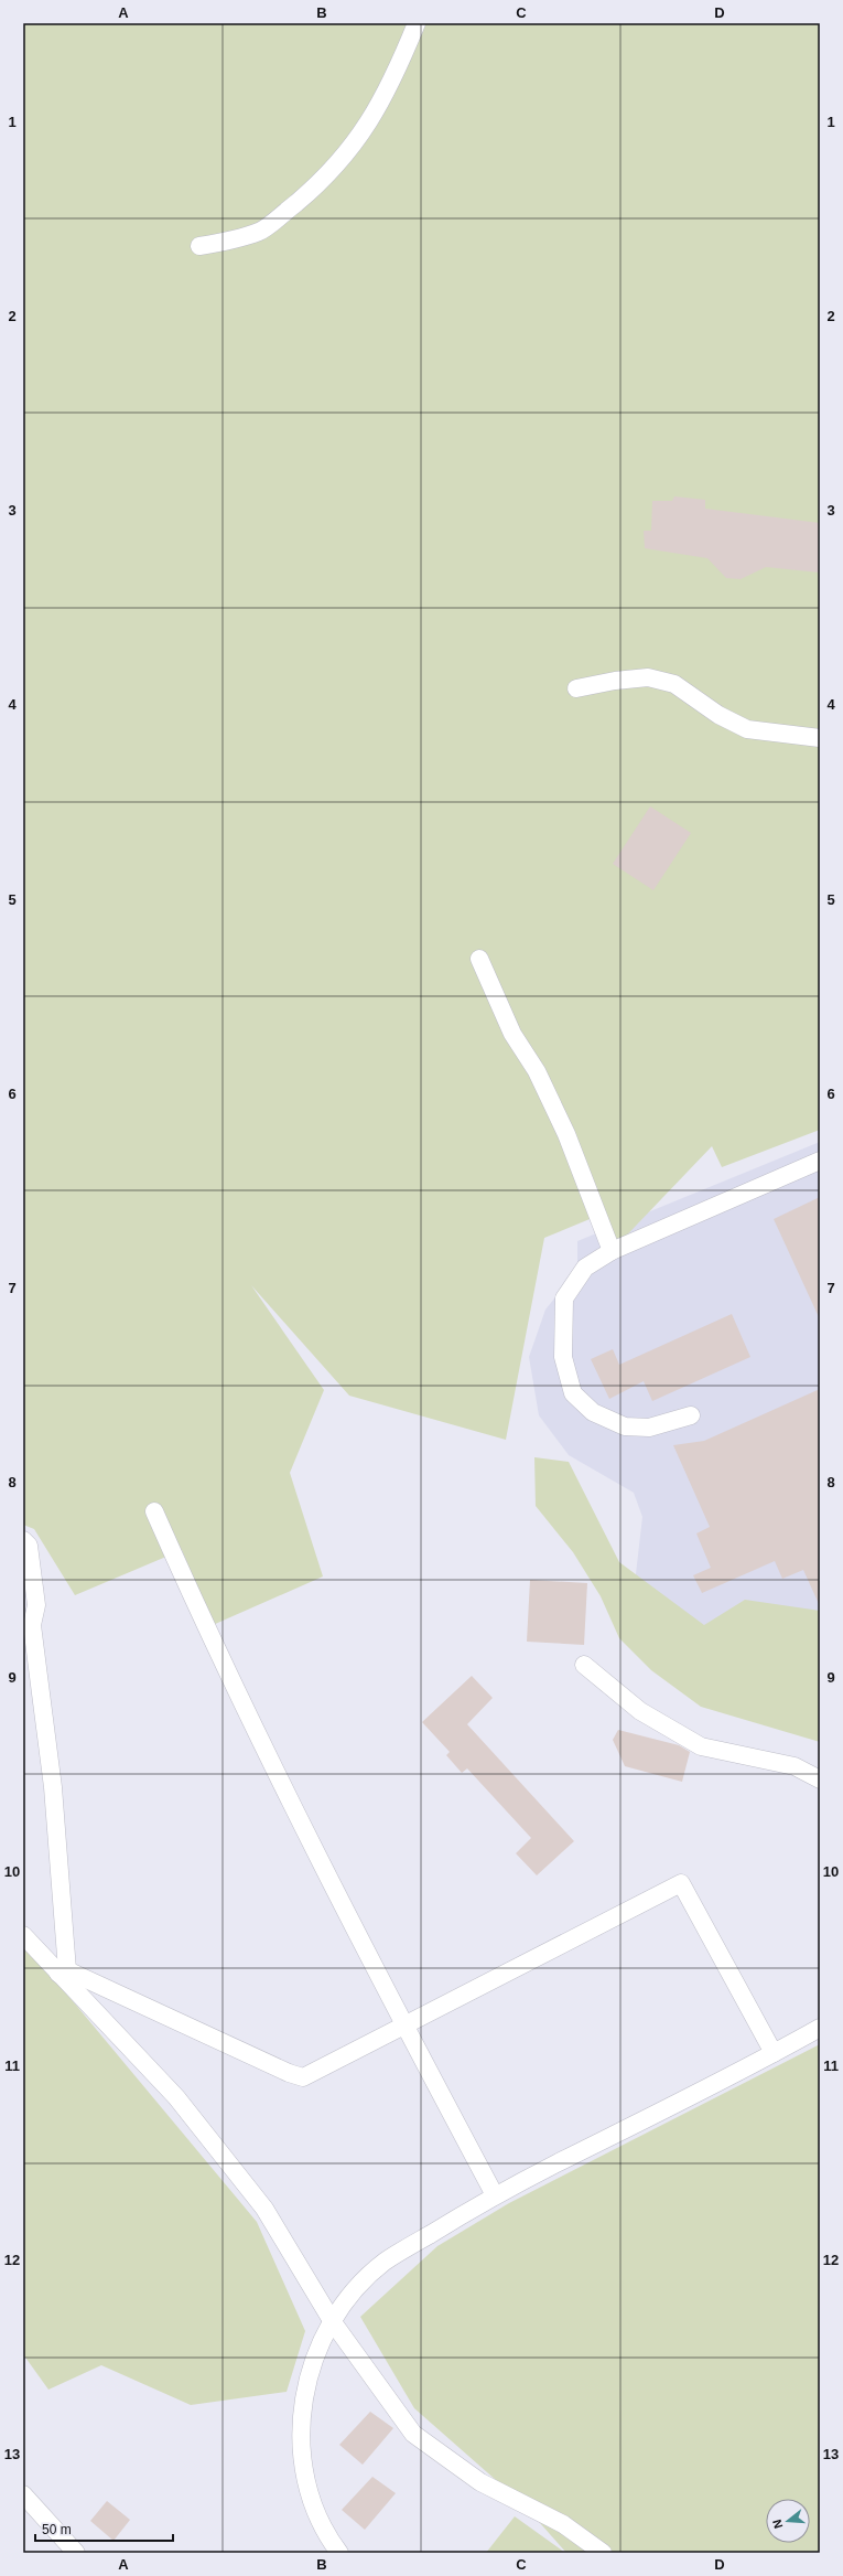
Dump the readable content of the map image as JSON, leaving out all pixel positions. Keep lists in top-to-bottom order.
{
  "scale_bar": "50 m",
  "north": "left",
  "grid": {
    "columns": [
      "A",
      "B",
      "C",
      "D"
    ],
    "rows": [
      "1",
      "2",
      "3",
      "4",
      "5",
      "6",
      "7",
      "8",
      "9",
      "10",
      "11",
      "12",
      "13"
    ]
  }
}
